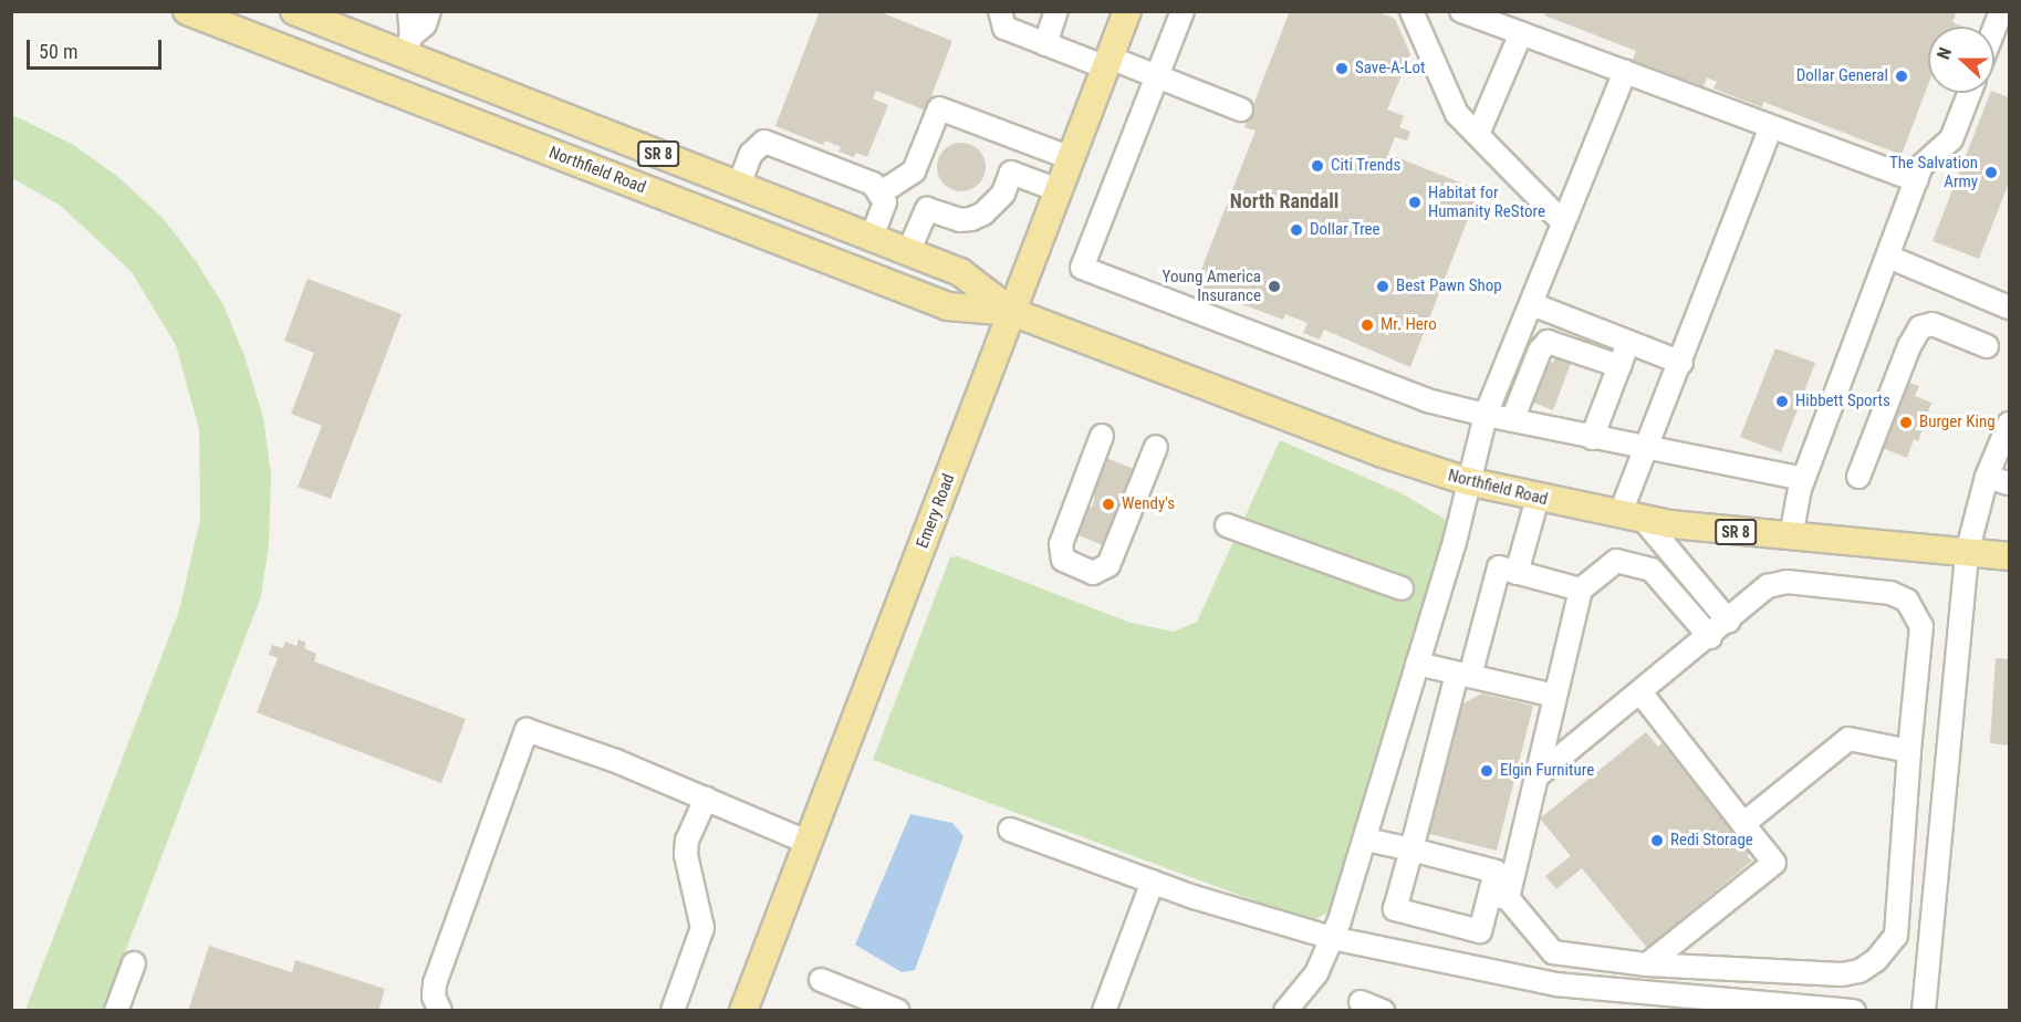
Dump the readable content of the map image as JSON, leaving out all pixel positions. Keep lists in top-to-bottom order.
{
  "streets": {
    "main road": ["SR 8", "Northfield Road", "Emery Road"]
  },
  "crossings": [
    ["Northfield Road", "Emery Road"]
  ],
  "districts": ["North Randall"],
  "places": [
    "Save-A-Lot",
    "Dollar General",
    "Citi Trends",
    "The Salvation Army",
    "Habitat for Humanity ReStore",
    "Dollar Tree",
    "Young America Insurance",
    "Best Pawn Shop",
    "Mr. Hero",
    "Hibbett Sports",
    "Burger King",
    "Wendy's",
    "Elgin Furniture",
    "Redi Storage"
  ],
  "scale_bar": "50 m",
  "north": "left"
}
